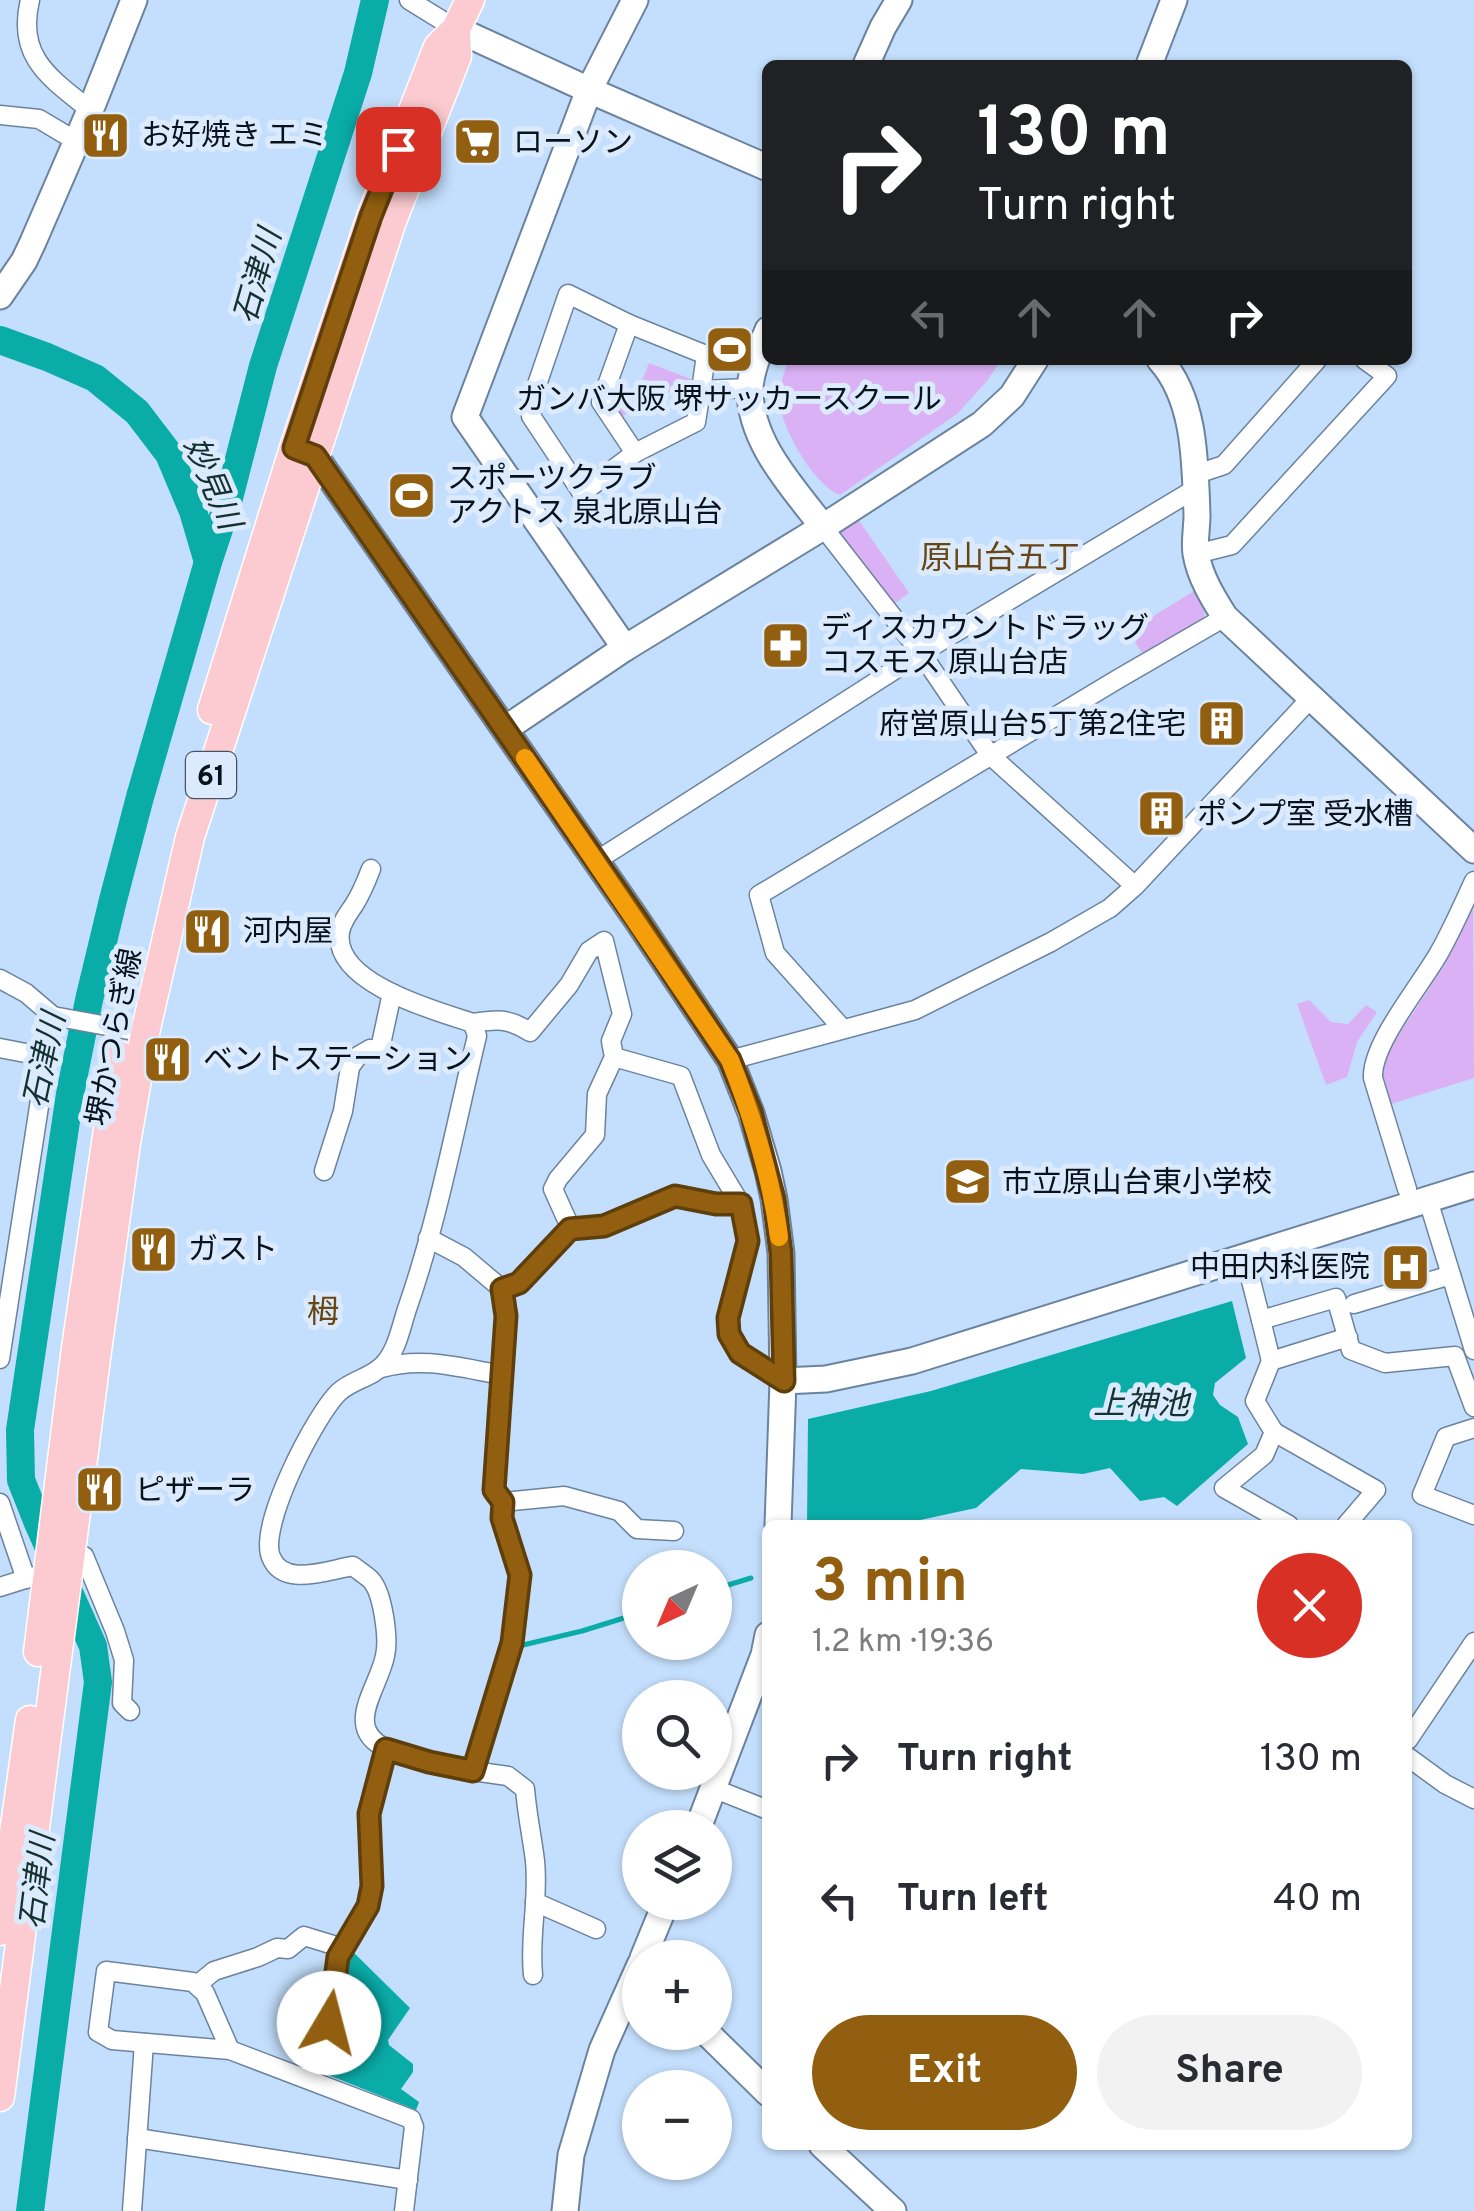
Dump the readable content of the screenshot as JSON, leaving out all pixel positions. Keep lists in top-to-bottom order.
{
  "streets": {
    "main road": ["61", "堺かつらぎ線"]
  },
  "districts": ["原山台五丁", "栂"],
  "water": ["石津川", "妙見川", "上神池"],
  "places": {
    "restaurant": [
      "お好焼き エミ",
      "河内屋",
      "ベントステーション",
      "ガスト",
      "ピザーラ"
    ],
    "supermarket": ["ローソン"],
    "sports": ["ガンバ大阪 堺サッカースクール", "スポーツクラブ アクトス 泉北原山台"],
    "pharmacy": ["ディスカウントドラッグ コスモス 原山台店"],
    "building": ["府営原山台5丁第2住宅", "ポンプ室 受水槽"],
    "school or university": ["市立原山台東小学校"],
    "hospital": ["中田内科医院"]
  },
  "north": "bottom left",
  "page": {
    "turn": ["130 m", "Turn right"],
    "heading": ["3 min", "1.2 km · 19:36"],
    "map_buttons": ["+", "−"],
    "list": [
      {
        "name": "Turn right",
        "value": "130 m"
      },
      {
        "name": "Turn left",
        "value": "40 m"
      }
    ],
    "buttons": ["Exit", "Share"]
  }
}
